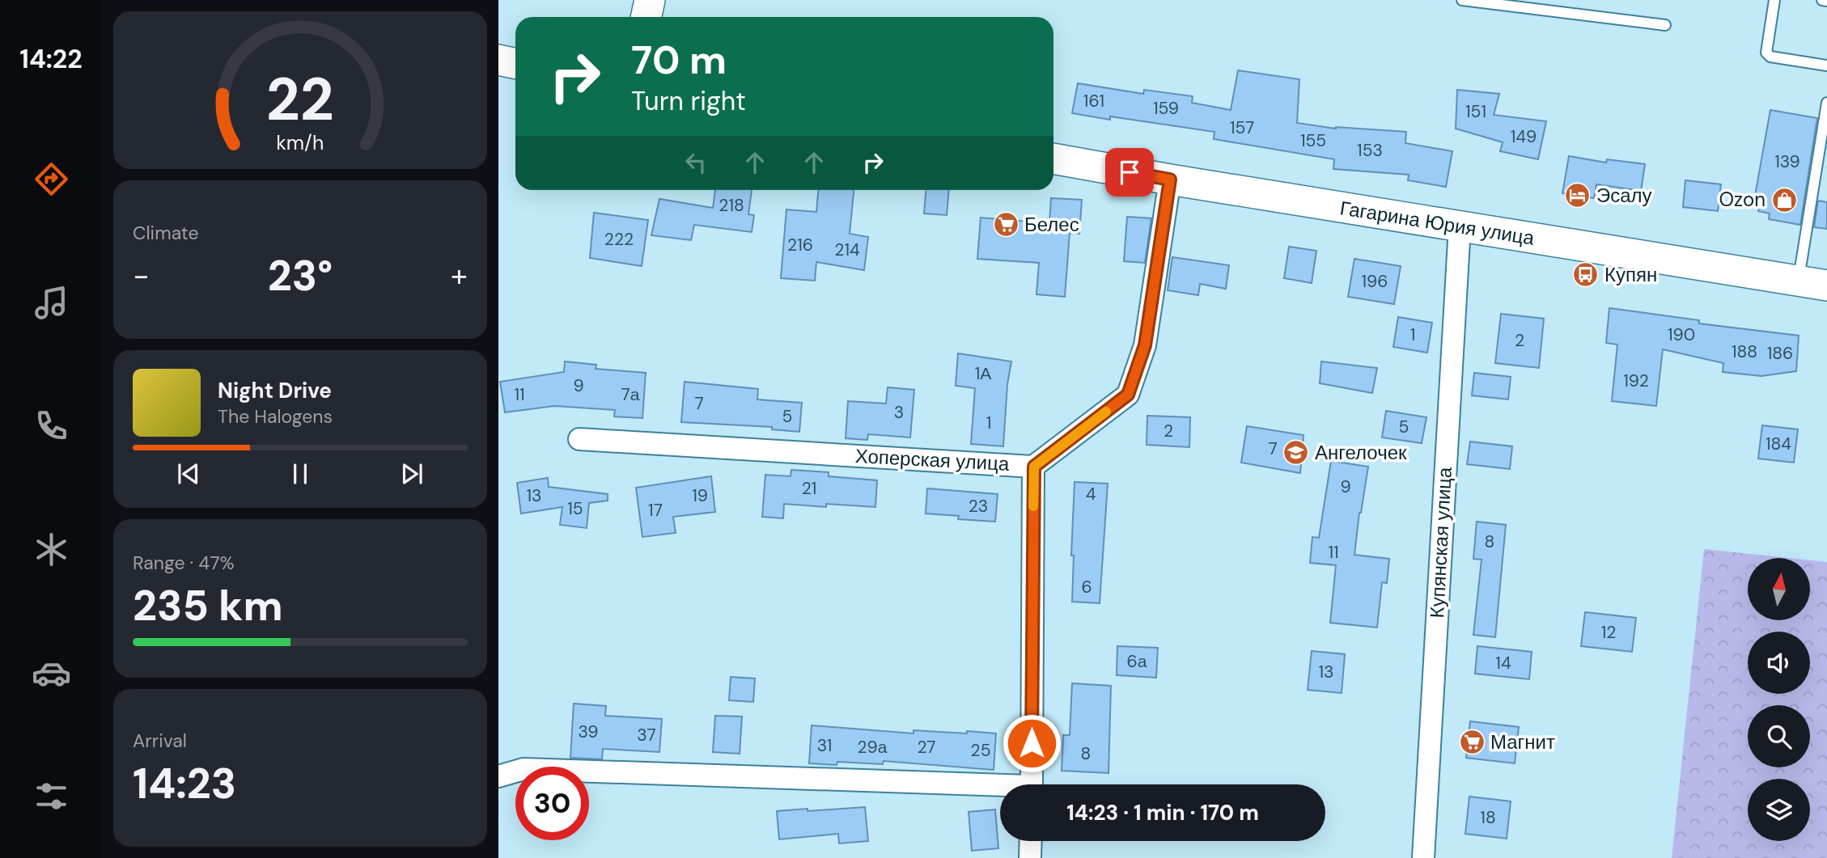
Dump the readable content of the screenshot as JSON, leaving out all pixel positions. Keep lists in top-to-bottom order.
{
  "streets": {
    "main road": ["Гагарина Юрия улица"],
    "street": ["Хоперская улица", "Купянская улица"]
  },
  "crossings": [
    ["Гагарина Юрия улица", "Купянская улица"]
  ],
  "places": {
    "hotel": ["Эсалу"],
    "shop": ["Ozon"],
    "supermarket": ["Белес", "Магнит"],
    "bus stop": ["Купян"],
    "school or university": ["Ангелочек"]
  },
  "house_numbers": [
    "161",
    "159",
    "151",
    "157",
    "149",
    "155",
    "153",
    "139",
    "218",
    "222",
    "216",
    "214",
    "196",
    "1",
    "190",
    "2",
    "188",
    "186",
    "1А",
    "192",
    "9",
    "11",
    "7а",
    "7",
    "3",
    "5",
    "1",
    "5",
    "2",
    "184",
    "7",
    "9",
    "21",
    "4",
    "13",
    "19",
    "23",
    "15",
    "17",
    "8",
    "11",
    "6",
    "12",
    "6а",
    "14",
    "13",
    "39",
    "37",
    "31",
    "29а",
    "27",
    "25",
    "8",
    "18"
  ],
  "north": "top",
  "page": {
    "tabs": "14:22",
    "turn": ["70 m", "Turn right"],
    "tile": [
      "Climate",
      ["Range · 47%", "235 km"],
      ["Arrival", "14:23"]
    ],
    "heat": ["−", "23°", "+"],
    "song": ["Night Drive", "The Halogens"],
    "limit": "30",
    "trip": "14:23 · 1 min · 170 m",
    "gauge": ["22", "km/h"]
  }
}
